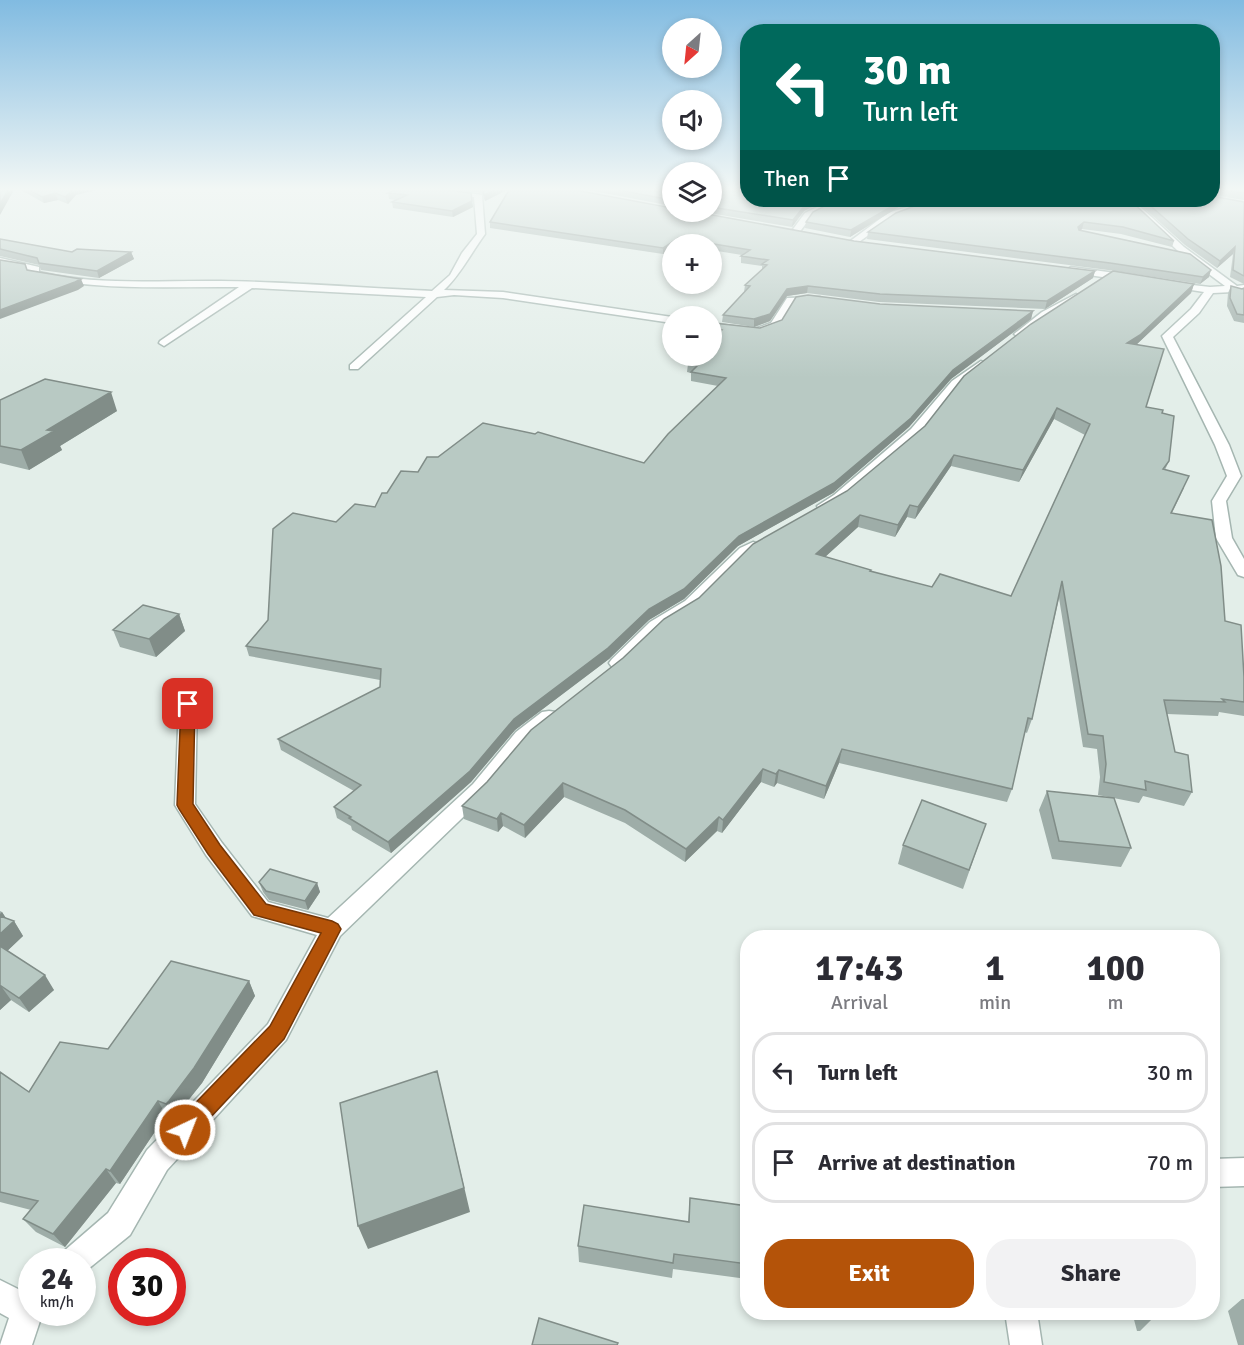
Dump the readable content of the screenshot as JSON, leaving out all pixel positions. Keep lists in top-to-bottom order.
{
  "north": "bottom left",
  "page": {
    "map_buttons": ["+", "−"],
    "turn": ["30 m", "Turn left"],
    "then": "Then",
    "eta": [
      "17:43",
      "Arrival",
      "1",
      "min",
      "100",
      "m"
    ],
    "list": [
      {
        "name": "Turn left",
        "value": "30 m"
      },
      {
        "name": "Arrive at destination",
        "value": "70 m"
      }
    ],
    "buttons": ["Exit", "Share"],
    "speed": "24 km/h",
    "limit": "30"
  }
}
